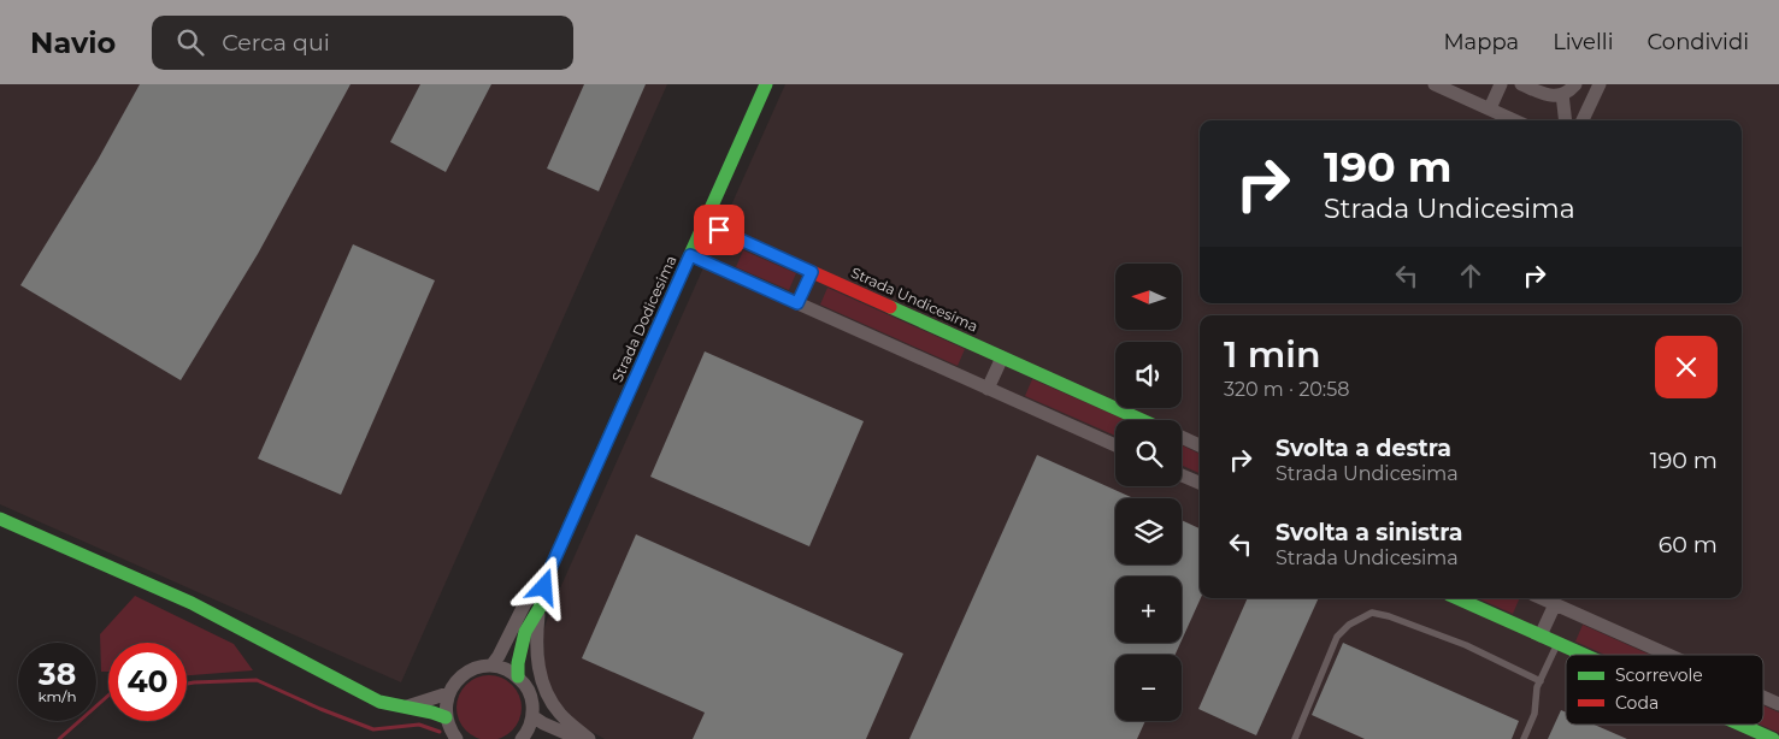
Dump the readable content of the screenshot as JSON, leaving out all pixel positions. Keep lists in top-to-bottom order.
{
  "streets": {
    "street": ["Strada Undicesima", "Strada Dodicesima"]
  },
  "crossings": [
    ["Strada Undicesima", "Strada Dodicesima"]
  ],
  "legend": ["Scorrevole", "Coda"],
  "north": "left",
  "page": {
    "header": "Navio",
    "search": "Cerca qui",
    "nav": ["Mappa", "Livelli", "Condividi"],
    "turn": ["190 m", "Strada Undicesima"],
    "map_buttons": ["+", "−"],
    "heading": ["1 min", "320 m · 20:58"],
    "list": [
      {
        "name": "Svolta a destra",
        "note": "Strada Undicesima",
        "value": "190 m"
      },
      {
        "name": "Svolta a sinistra",
        "note": "Strada Undicesima",
        "value": "60 m"
      }
    ],
    "speed": "38 km/h",
    "limit": "40"
  }
}
